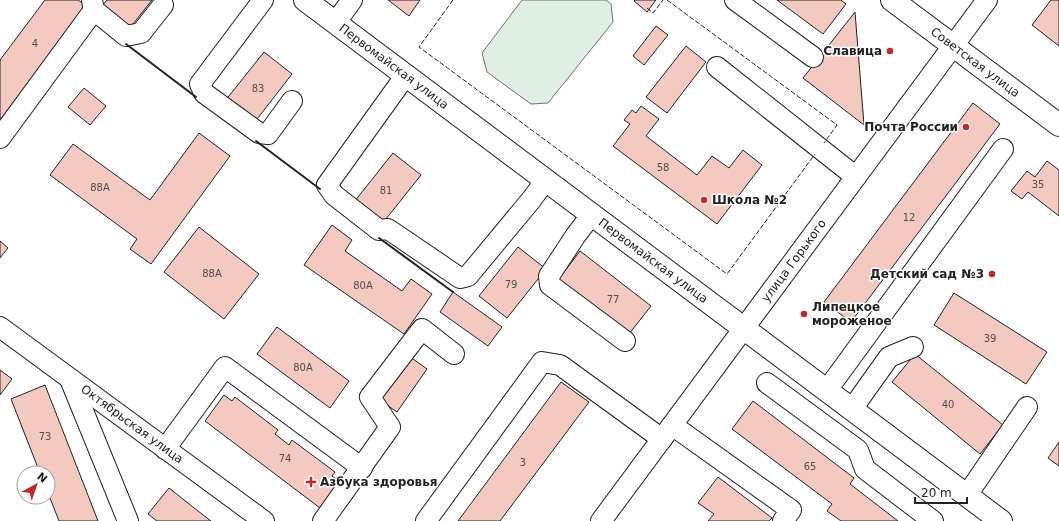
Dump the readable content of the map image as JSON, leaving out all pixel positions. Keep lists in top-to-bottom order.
{
  "streets": {
    "main road": ["Советская улица", "Первомайская улица"],
    "street": ["улица Горького", "Октябрьская улица"]
  },
  "crossings": [
    ["Советская улица", "улица Горького"],
    ["Первомайская улица", "улица Горького"]
  ],
  "places": {
    "other": [
      "Славица",
      "Почта России",
      "Школа №2",
      "Детский сад №3",
      "Липецкое мороженое"
    ],
    "health": ["Азбука здоровья"]
  },
  "house_numbers": [
    "4",
    "83",
    "58",
    "35",
    "88А",
    "81",
    "12",
    "88А",
    "79",
    "80А",
    "77",
    "39",
    "80А",
    "40",
    "73",
    "74",
    "3",
    "65"
  ],
  "scale_bar": "20 m",
  "north": "top right"
}
